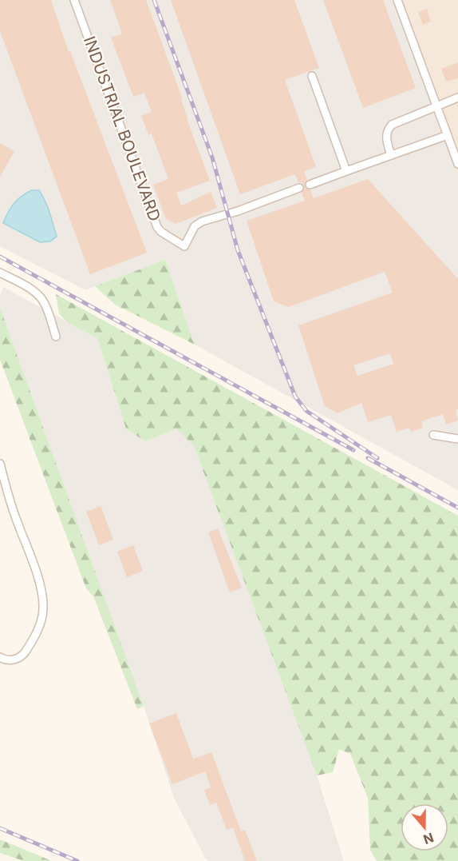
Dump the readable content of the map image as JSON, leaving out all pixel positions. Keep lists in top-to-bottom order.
{
  "streets": {
    "street": ["INDUSTRIAL BOULEVARD"]
  },
  "north": "bottom"
}
